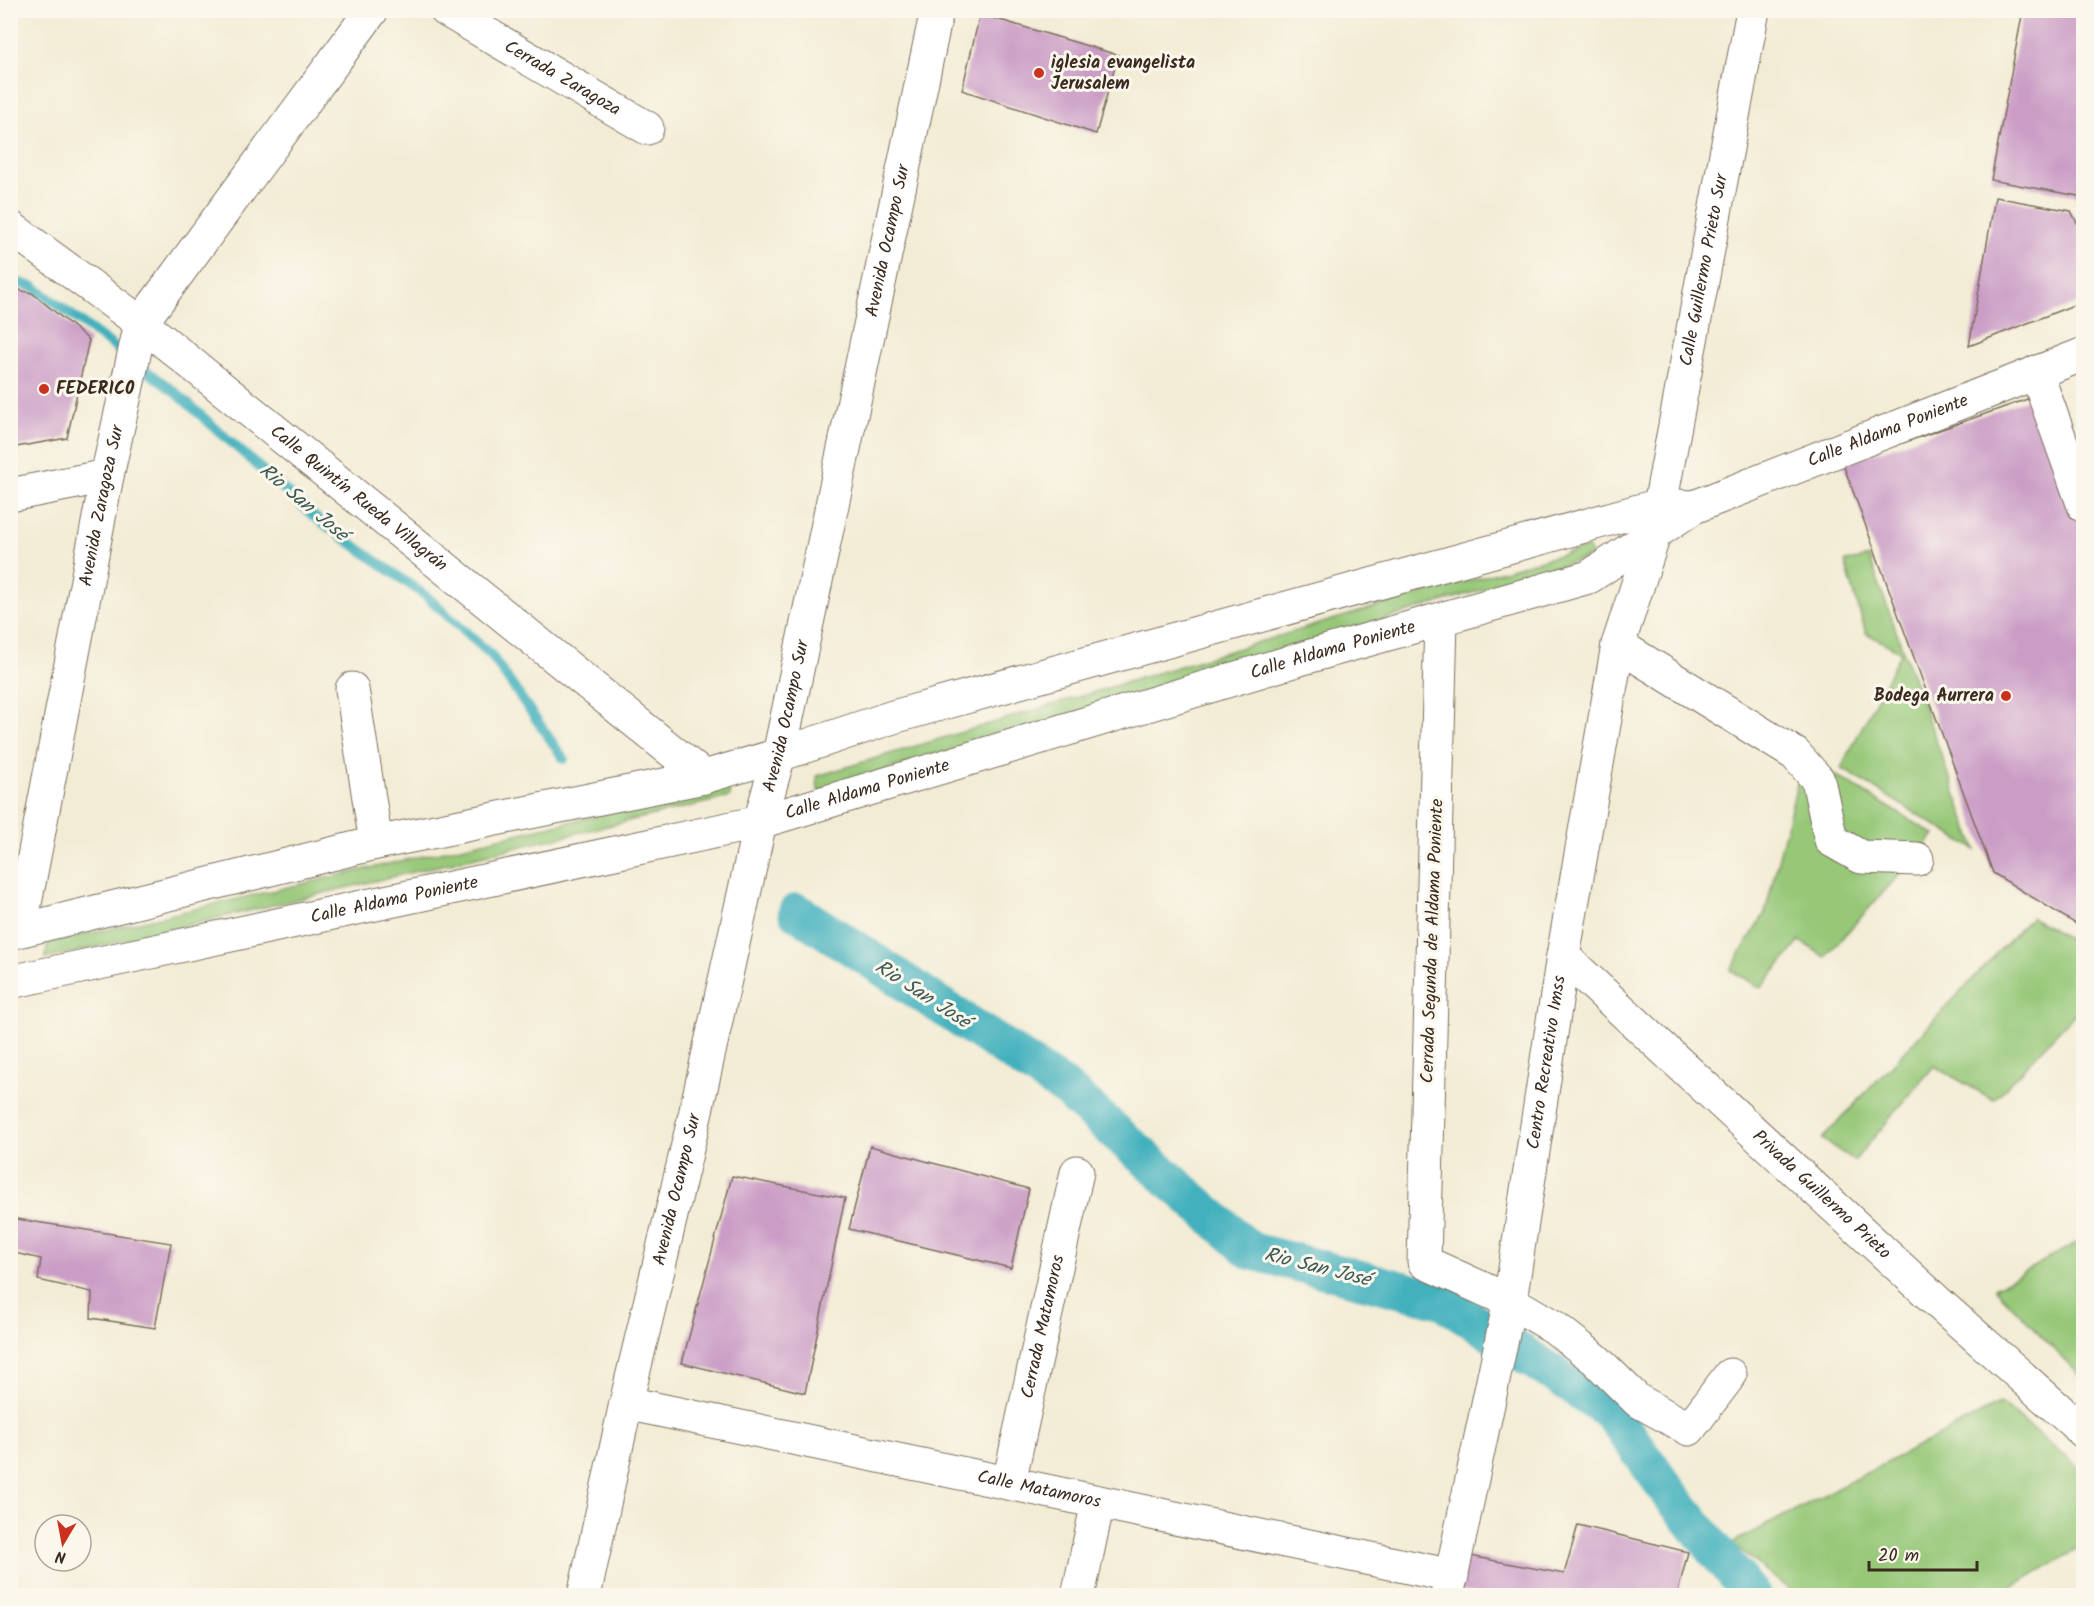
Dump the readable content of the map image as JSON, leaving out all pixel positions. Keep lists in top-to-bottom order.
{
  "streets": {
    "street": [
      "Cerrada Zaragoza",
      "Avenida Ocampo Sur",
      "Calle Guillermo Prieto Sur",
      "Calle Aldama Poniente",
      "Calle Quintín Rueda Villagrán",
      "Avenida Zaragoza Sur",
      "Cerrada Segunda de Aldama Poniente",
      "Centro Recreativo Imss",
      "Privada Guillermo Prieto",
      "Cerrada Matamoros",
      "Calle Matamoros"
    ]
  },
  "crossings": [
    ["Avenida Ocampo Sur", "Calle Aldama Poniente"],
    ["Avenida Ocampo Sur", "Calle Matamoros"],
    ["Calle Guillermo Prieto Sur", "Calle Aldama Poniente"],
    ["Calle Guillermo Prieto Sur", "Centro Recreativo Imss"],
    ["Calle Aldama Poniente", "Calle Quintín Rueda Villagrán"],
    ["Calle Aldama Poniente", "Avenida Zaragoza Sur"],
    ["Calle Aldama Poniente", "Cerrada Segunda de Aldama Poniente"],
    ["Calle Aldama Poniente", "Centro Recreativo Imss"],
    ["Calle Quintín Rueda Villagrán", "Avenida Zaragoza Sur"],
    ["Cerrada Segunda de Aldama Poniente", "Centro Recreativo Imss"],
    ["Centro Recreativo Imss", "Privada Guillermo Prieto"],
    ["Centro Recreativo Imss", "Calle Matamoros"],
    ["Cerrada Matamoros", "Calle Matamoros"]
  ],
  "water": ["Rio San José"],
  "places": ["iglesia evangelista Jerusalem", "FEDERIC0", "Bodega Aurrera"],
  "scale_bar": "20 m",
  "north": "bottom"
}
